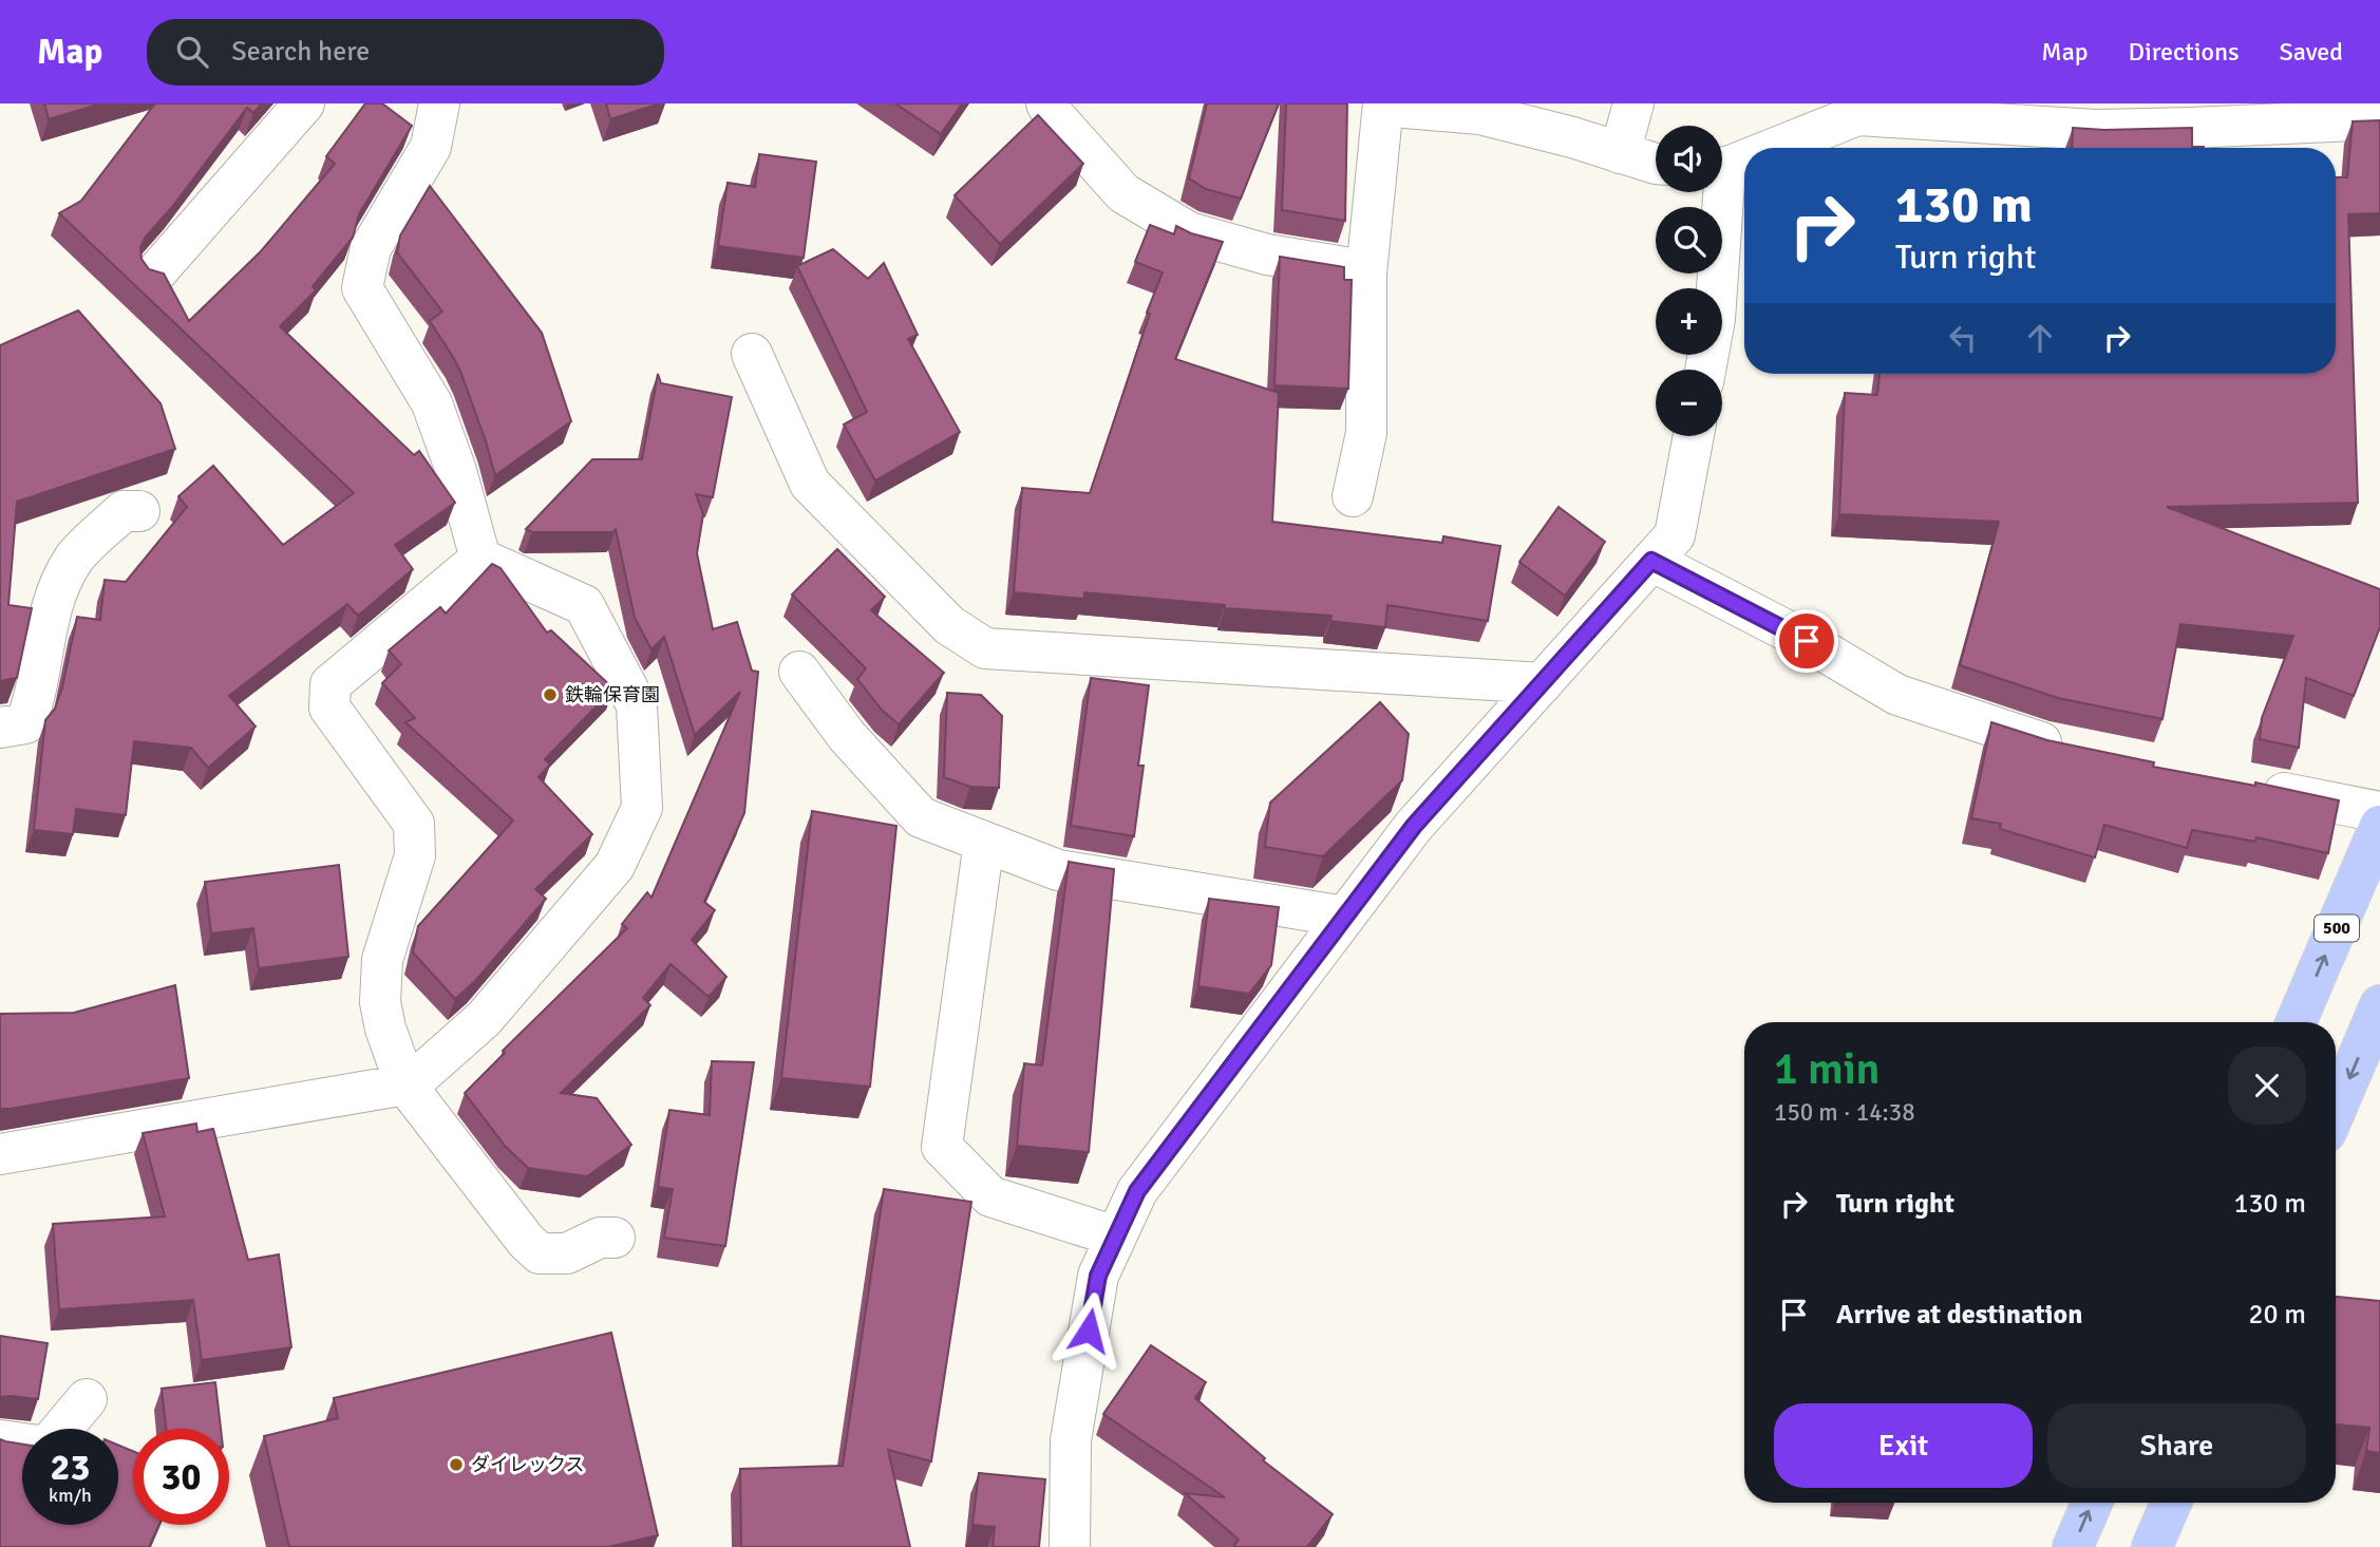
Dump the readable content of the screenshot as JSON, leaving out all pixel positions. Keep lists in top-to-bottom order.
{
  "streets": {
    "highway": ["500"]
  },
  "places": ["鉄輪保育園", "ダイレックス"],
  "page": {
    "header": "Map",
    "search": "Search here",
    "nav": ["Map", "Directions", "Saved"],
    "map_buttons": ["+", "−"],
    "turn": ["130 m", "Turn right"],
    "heading": ["1 min", "150 m · 14:38"],
    "list": [
      {
        "name": "Turn right",
        "value": "130 m"
      },
      {
        "name": "Arrive at destination",
        "value": "20 m"
      }
    ],
    "buttons": ["Exit", "Share"],
    "speed": "23 km/h",
    "limit": "30"
  }
}
